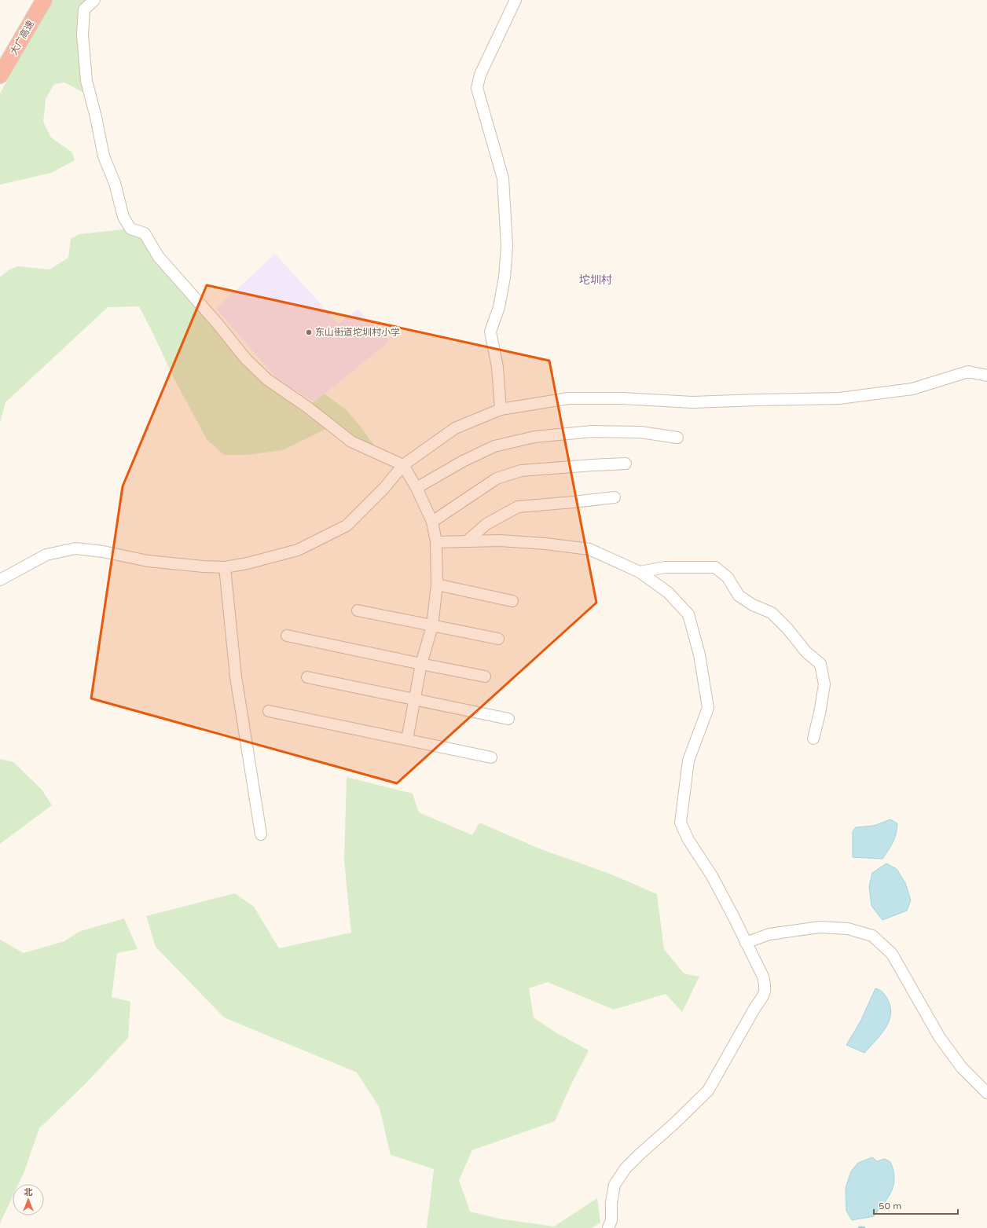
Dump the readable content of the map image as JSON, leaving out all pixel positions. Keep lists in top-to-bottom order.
{
  "streets": {
    "highway": ["大广高速"]
  },
  "districts": ["坨圳村"],
  "places": ["东山街道坨圳村小学"],
  "scale_bar": "50 m",
  "north": "top"
}
